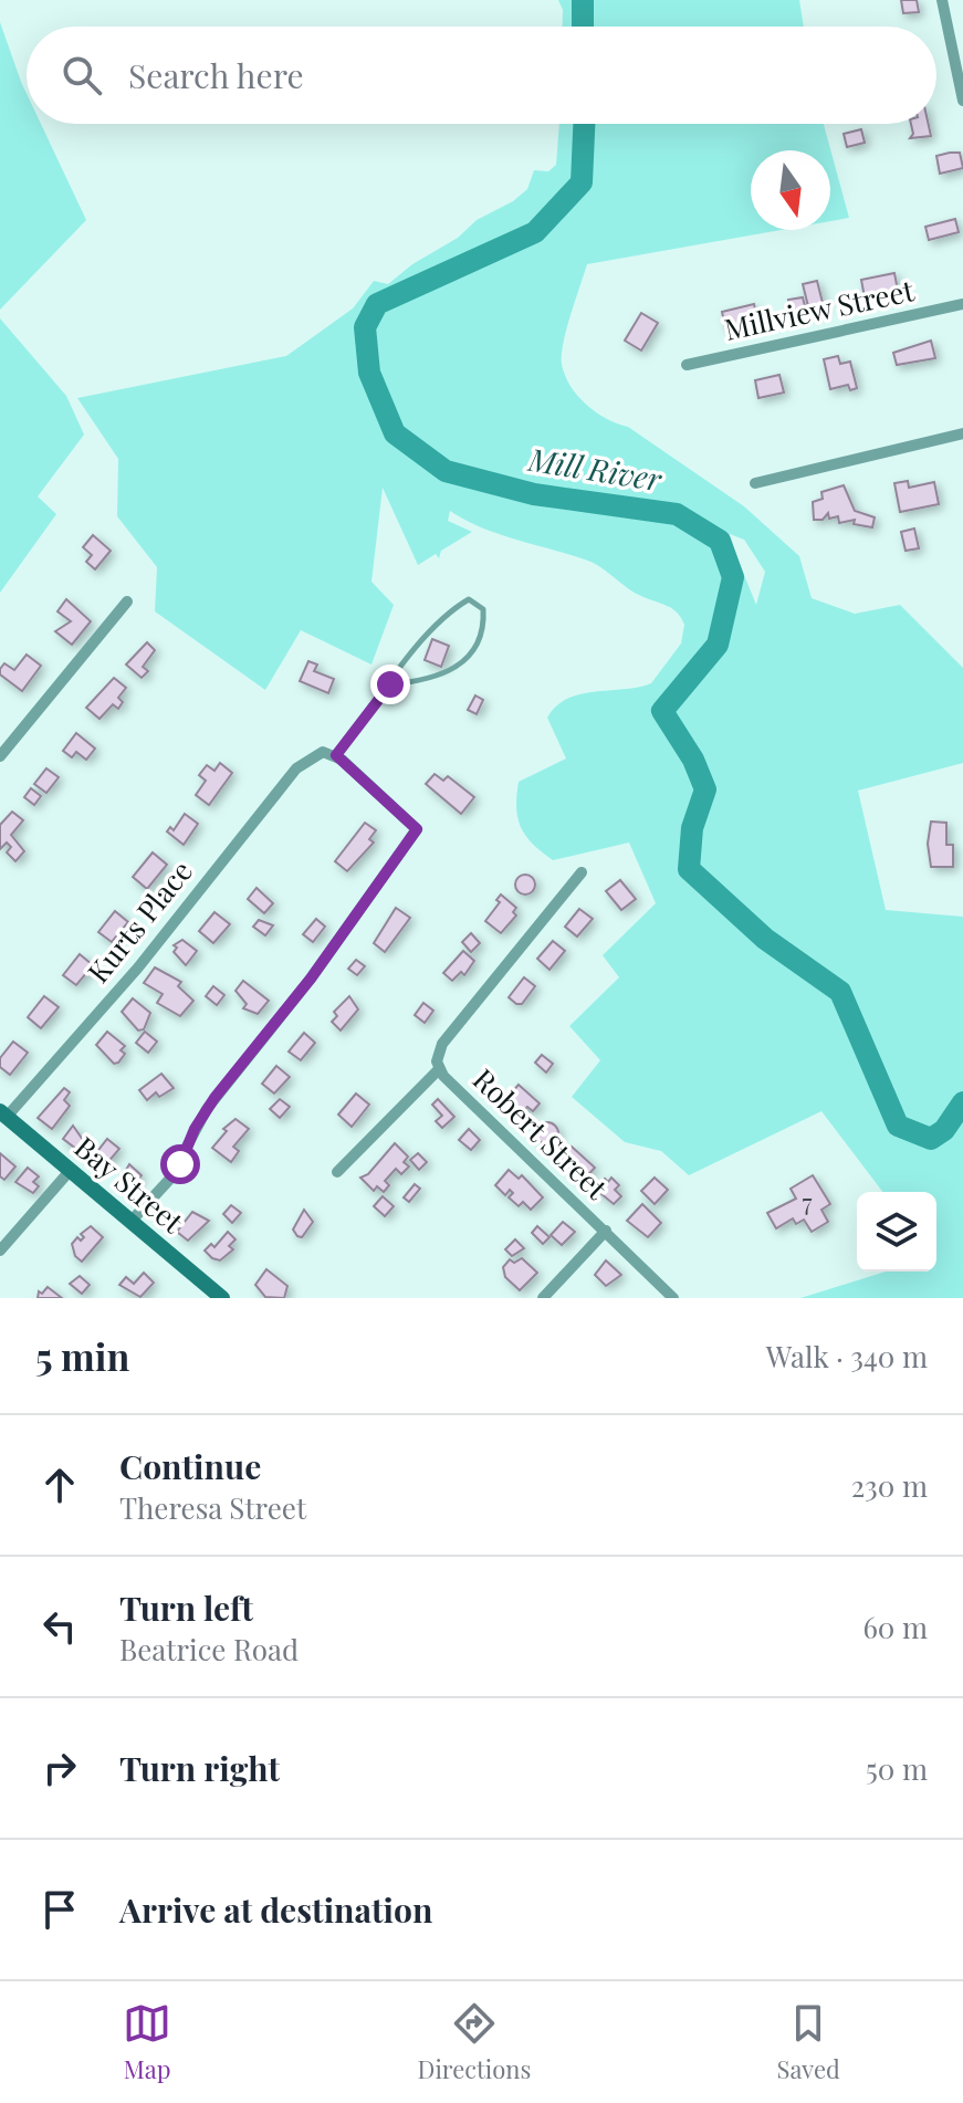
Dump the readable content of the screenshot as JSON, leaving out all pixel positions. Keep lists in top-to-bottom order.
{
  "streets": {
    "main road": ["Bay Street"],
    "street": ["Millview Street", "Kurts Place", "Robert Street"]
  },
  "crossings": [
    ["Kurts Place", "Bay Street"]
  ],
  "water": ["Mill River"],
  "house_numbers": ["7"],
  "north": "bottom",
  "page": {
    "search": "Search here",
    "heading": ["5 min", "Walk · 340 m"],
    "list": [
      ["Continue", "Theresa Street", "230 m"],
      ["Turn left", "Beatrice Road", "60 m"],
      ["Turn right", "50 m"],
      "Arrive at destination"
    ],
    "nav": ["Map", "Directions", "Saved"]
  }
}
